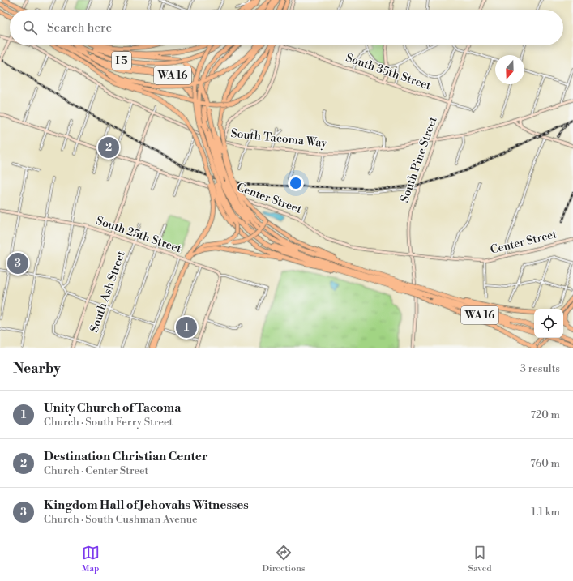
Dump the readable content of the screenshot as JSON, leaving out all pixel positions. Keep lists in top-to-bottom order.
{
  "streets": {
    "highway": ["I 5", "WA 16"],
    "main road": [
      "South 35th Street",
      "South Tacoma Way",
      "South Pine Street",
      "Center Street",
      "South 25th Street"
    ],
    "street": ["South Ash Street"]
  },
  "crossings": [
    ["South 35th Street", "South Pine Street"],
    ["South Tacoma Way", "South Pine Street"],
    ["South Pine Street", "Center Street"],
    ["South 25th Street", "South Ash Street"]
  ],
  "north": "bottom",
  "page": {
    "search": "Search here",
    "pins": ["2", "3", "1"],
    "heading": ["Nearby", "3 results"],
    "list": [
      {
        "mark": "1",
        "name": "Unity Church of Tacoma",
        "note": "Church · South Ferry Street",
        "value": "720 m"
      },
      {
        "mark": "2",
        "name": "Destination Christian Center",
        "note": "Church · Center Street",
        "value": "760 m"
      },
      {
        "mark": "3",
        "name": "Kingdom Hall of Jehovahs Witnesses",
        "note": "Church · South Cushman Avenue",
        "value": "1.1 km"
      }
    ],
    "nav": ["Map", "Directions", "Saved"]
  }
}
